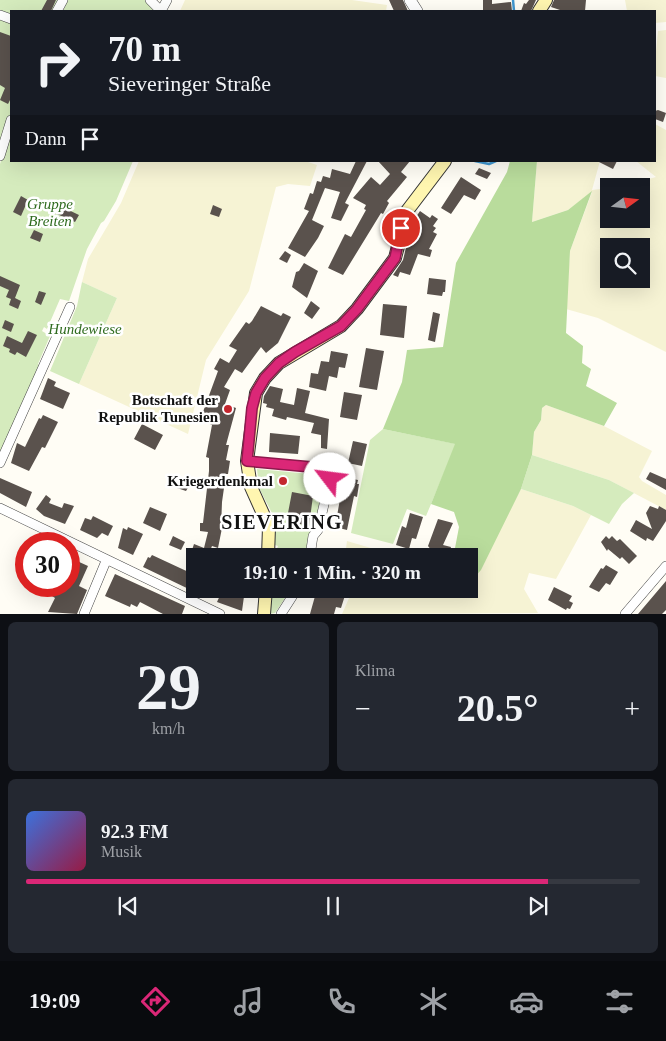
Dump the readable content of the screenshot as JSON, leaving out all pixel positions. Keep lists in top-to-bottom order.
{
  "districts": ["SIEVERING"],
  "parks": ["Gruppe Breiten", "Hundewiese"],
  "places": ["Botschaft der Republik Tunesien", "Kriegerdenkmal"],
  "north": "right",
  "page": {
    "turn": ["70 m", "Sieveringer Straße"],
    "then": "Dann",
    "limit": "30",
    "trip": "19:10 · 1 Min. · 320 m",
    "tile": [
      ["29", "km/h"],
      "Klima"
    ],
    "heat": ["−", "20.5°", "+"],
    "song": ["92.3 FM", "Musik"],
    "tabs": "19:09"
  }
}
